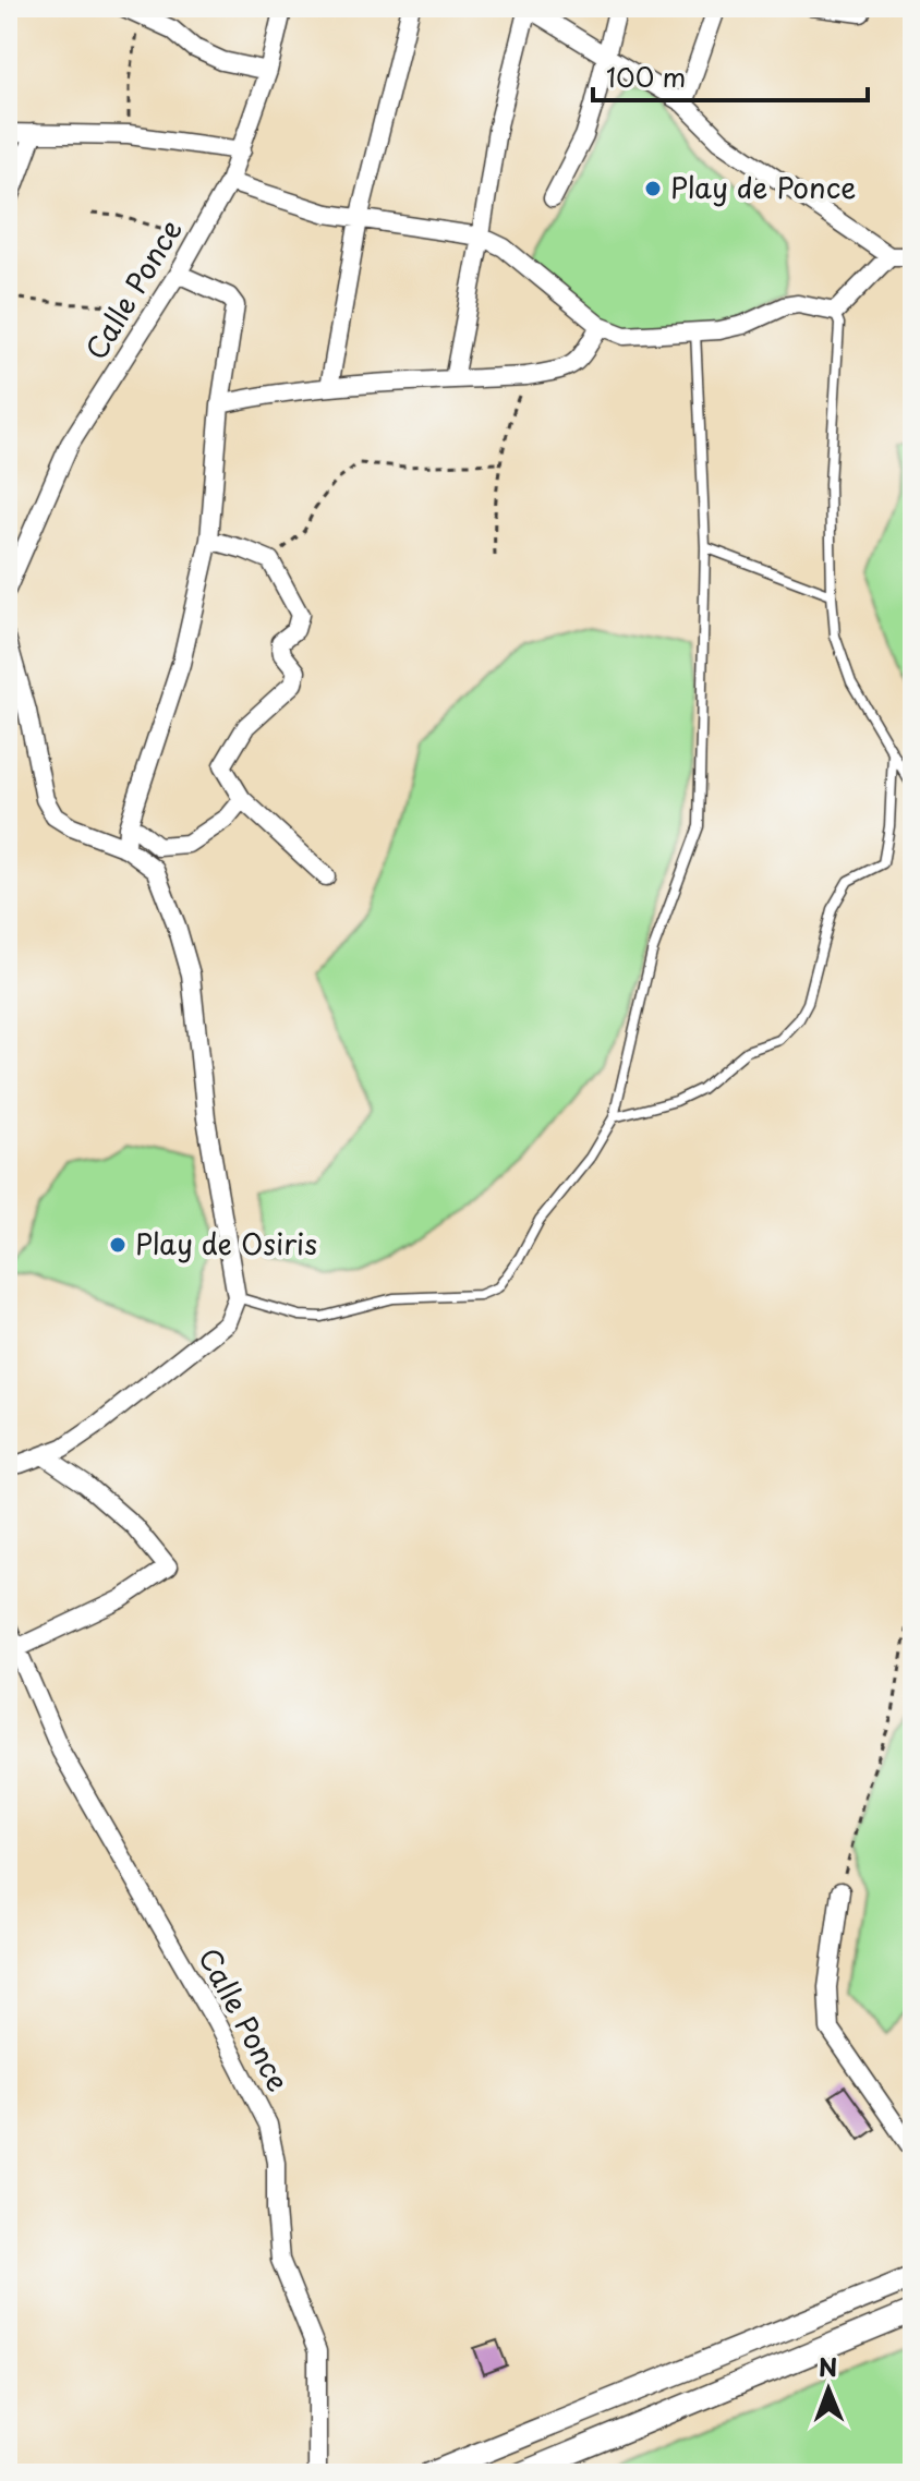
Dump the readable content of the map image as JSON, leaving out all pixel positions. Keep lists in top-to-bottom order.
{
  "streets": {
    "street": ["Calle Ponce"]
  },
  "places": ["Play de Ponce", "Play de Osiris"],
  "scale_bar": "100 m",
  "north": "top"
}
